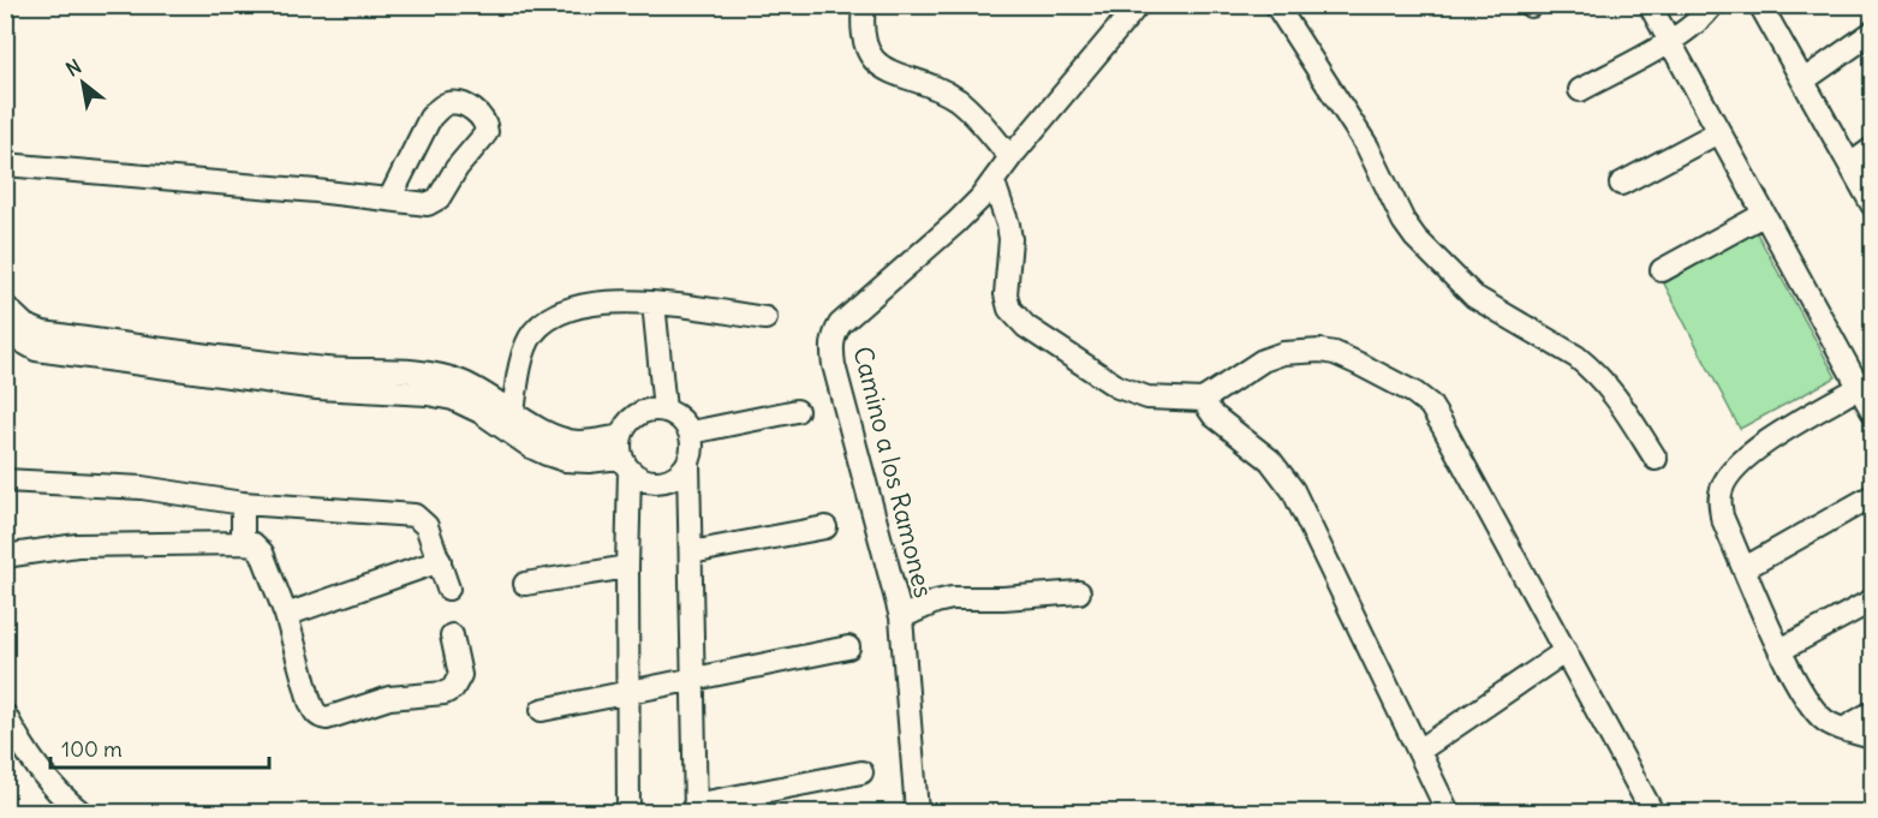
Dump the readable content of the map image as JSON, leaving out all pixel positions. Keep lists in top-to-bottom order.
{
  "streets": {
    "street": ["Camino a los Ramones"]
  },
  "scale_bar": "100 m",
  "north": "top left"
}
